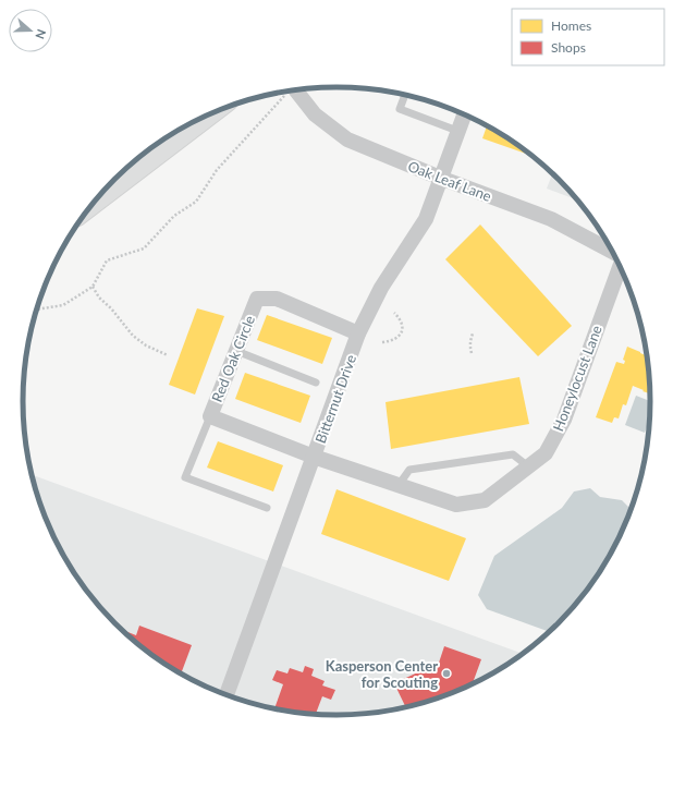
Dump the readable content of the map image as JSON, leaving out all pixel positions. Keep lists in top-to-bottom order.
{
  "streets": {
    "street": [
      "Oak Leaf Lane",
      "Red Oak Circle",
      "Honeylocust Lane",
      "Bitternut Drive"
    ]
  },
  "crossings": [
    ["Oak Leaf Lane", "Bitternut Drive"],
    ["Red Oak Circle", "Honeylocust Lane"],
    ["Red Oak Circle", "Bitternut Drive"],
    ["Honeylocust Lane", "Bitternut Drive"]
  ],
  "places": ["Kasperson Center for Scouting"],
  "legend": ["Homes", "Shops"],
  "north": "right"
}
